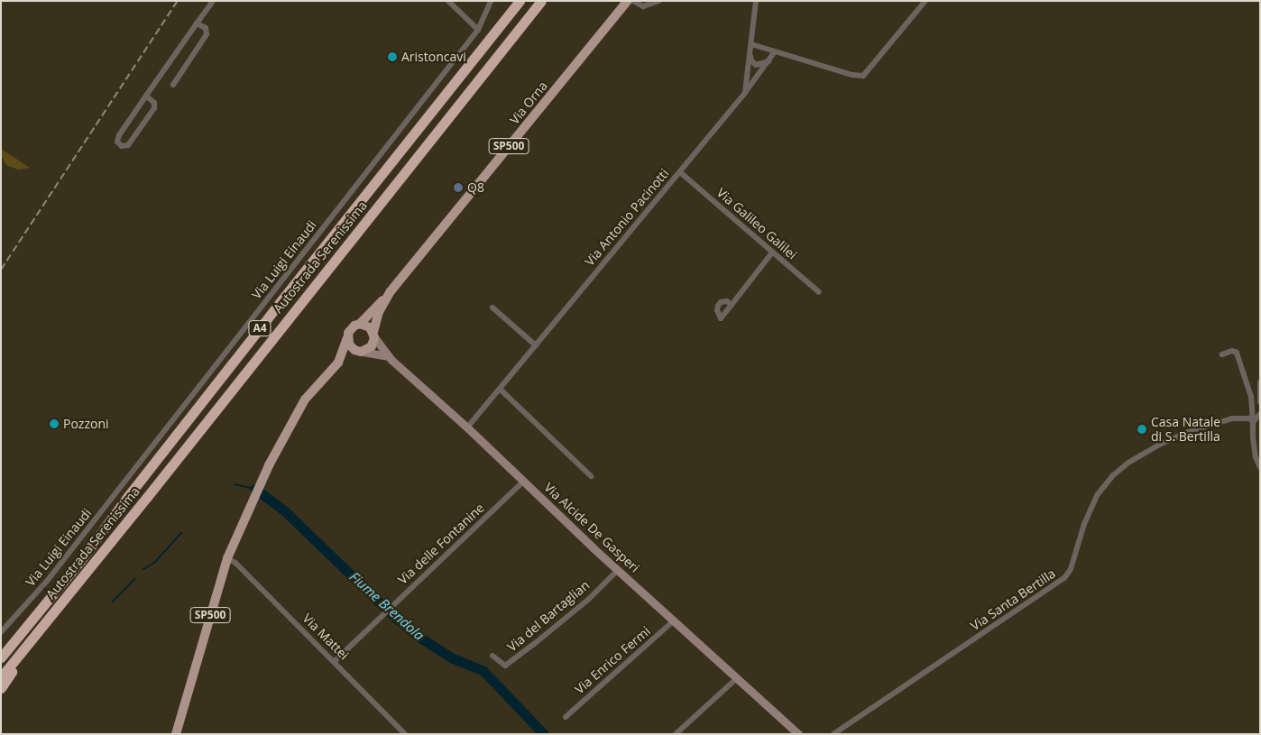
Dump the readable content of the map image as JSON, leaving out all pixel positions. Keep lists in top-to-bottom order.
{
  "streets": {
    "highway": ["Autostrada Serenissima", "A4"],
    "main road": ["Via Orna", "SP500", "Via Alcide De Gasperi"],
    "street": [
      "Via Antonio Pacinotti",
      "Via Galileo Galilei",
      "Via Luigi Einaudi",
      "Via delle Fontanine",
      "Via Santa Bertilla",
      "Via del Bartaglian",
      "Via Mattei",
      "Via Enrico Fermi"
    ]
  },
  "crossings": [
    ["Via Orna", "SP500"],
    ["Via Orna", "Via Alcide De Gasperi"],
    ["SP500", "Via Alcide De Gasperi"],
    ["SP500", "Via Mattei"],
    ["Via Antonio Pacinotti", "Via Galileo Galilei"],
    ["Via Antonio Pacinotti", "Via Alcide De Gasperi"],
    ["Via Alcide De Gasperi", "Via delle Fontanine"],
    ["Via Alcide De Gasperi", "Via del Bartaglian"],
    ["Via Alcide De Gasperi", "Via Enrico Fermi"],
    ["Via delle Fontanine", "Via Mattei"]
  ],
  "water": ["Fiume Brendola"],
  "places": [
    "Aristoncavi",
    "Q8",
    "Pozzoni",
    "Casa Natale di S. Bertilla"
  ]
}
